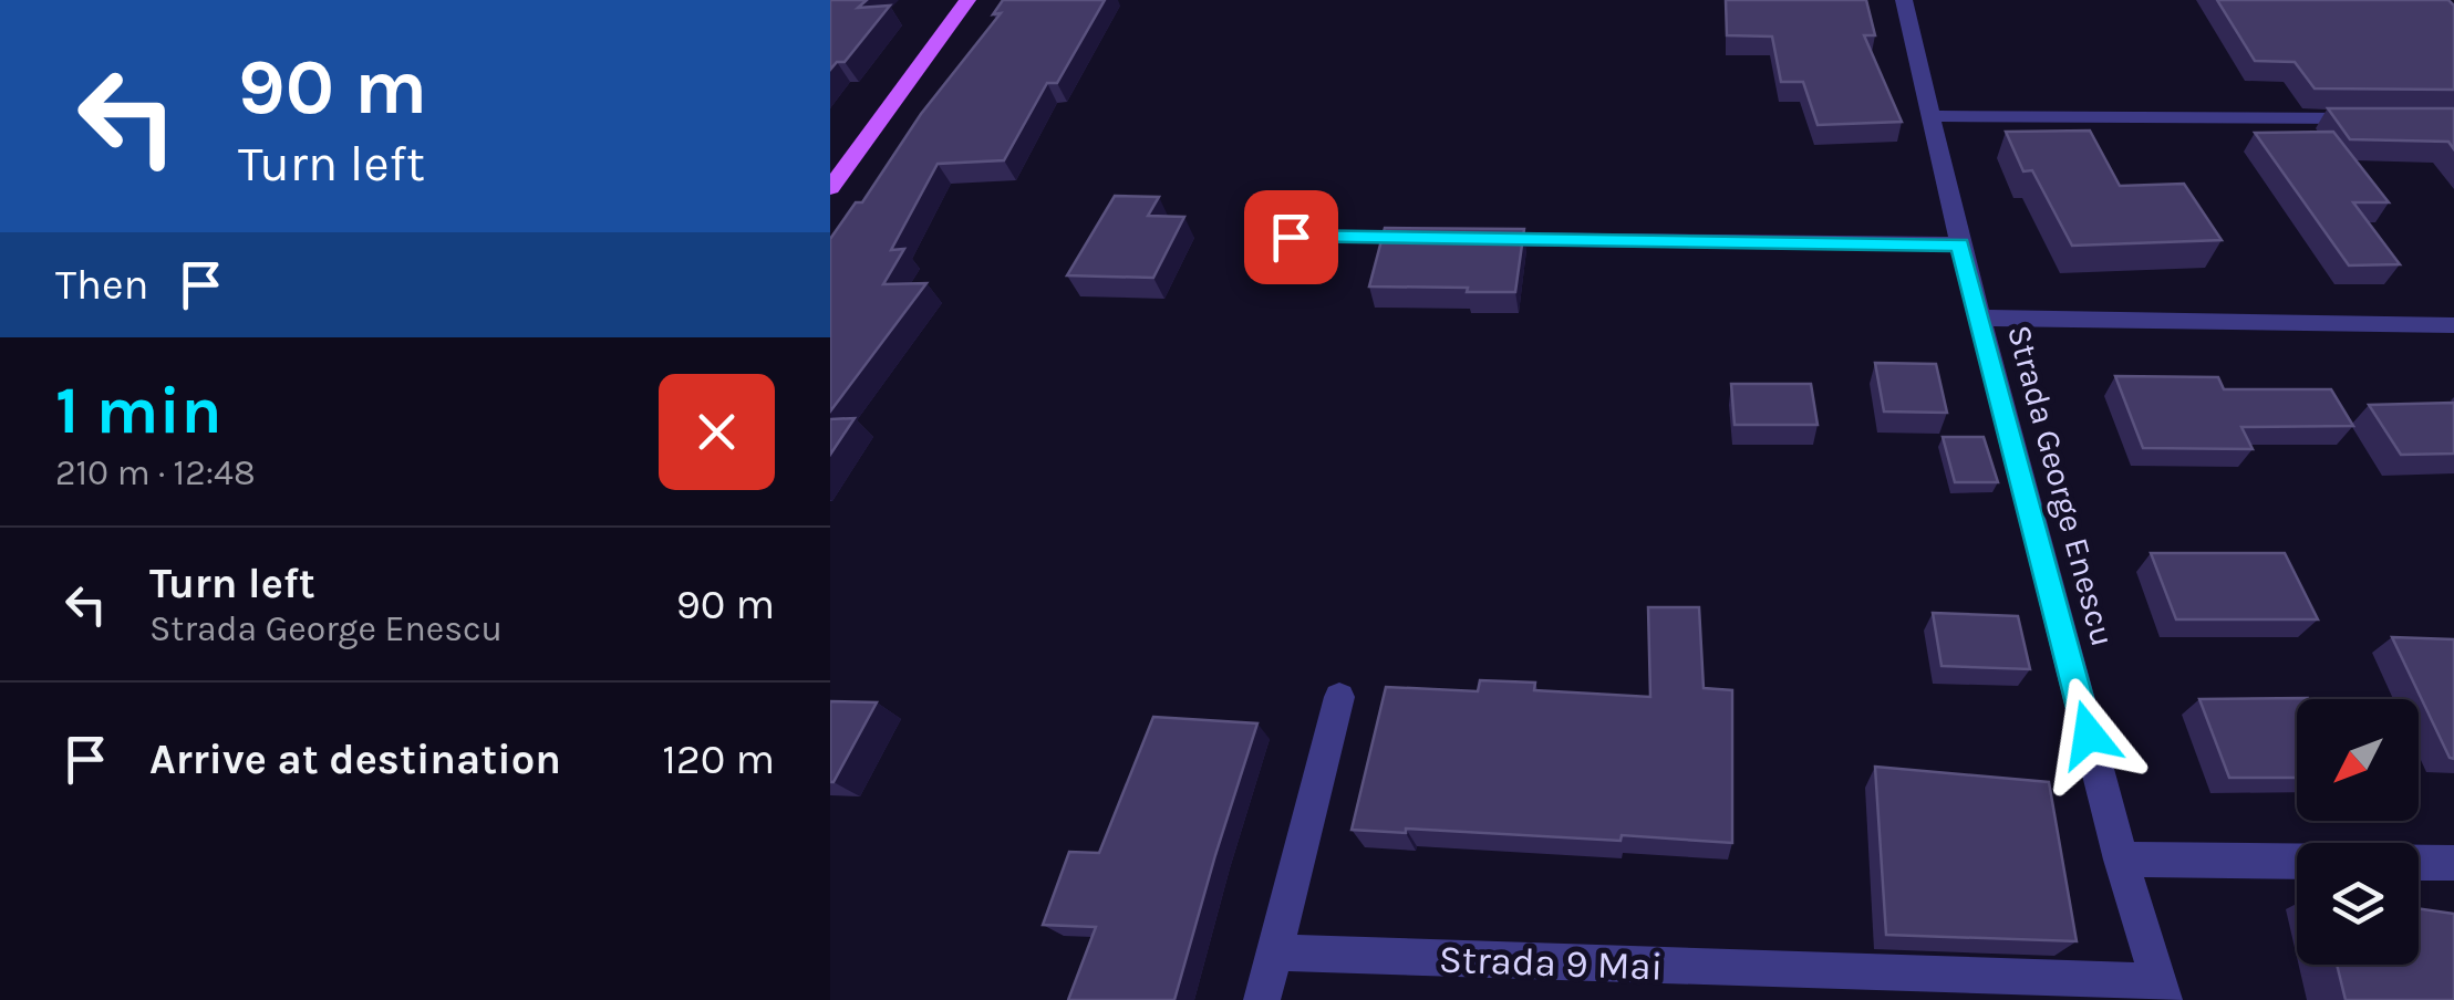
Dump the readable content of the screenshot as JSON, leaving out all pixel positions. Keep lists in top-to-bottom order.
{
  "streets": {
    "street": ["Strada George Enescu", "Strada 9 Mai"]
  },
  "crossings": [
    ["Strada George Enescu", "Strada 9 Mai"]
  ],
  "north": "bottom left",
  "page": {
    "turn": ["90 m", "Turn left"],
    "then": "Then",
    "heading": ["1 min", "210 m · 12:48"],
    "list": [
      {
        "name": "Turn left",
        "note": "Strada George Enescu",
        "value": "90 m"
      },
      {
        "name": "Arrive at destination",
        "value": "120 m"
      }
    ]
  }
}
